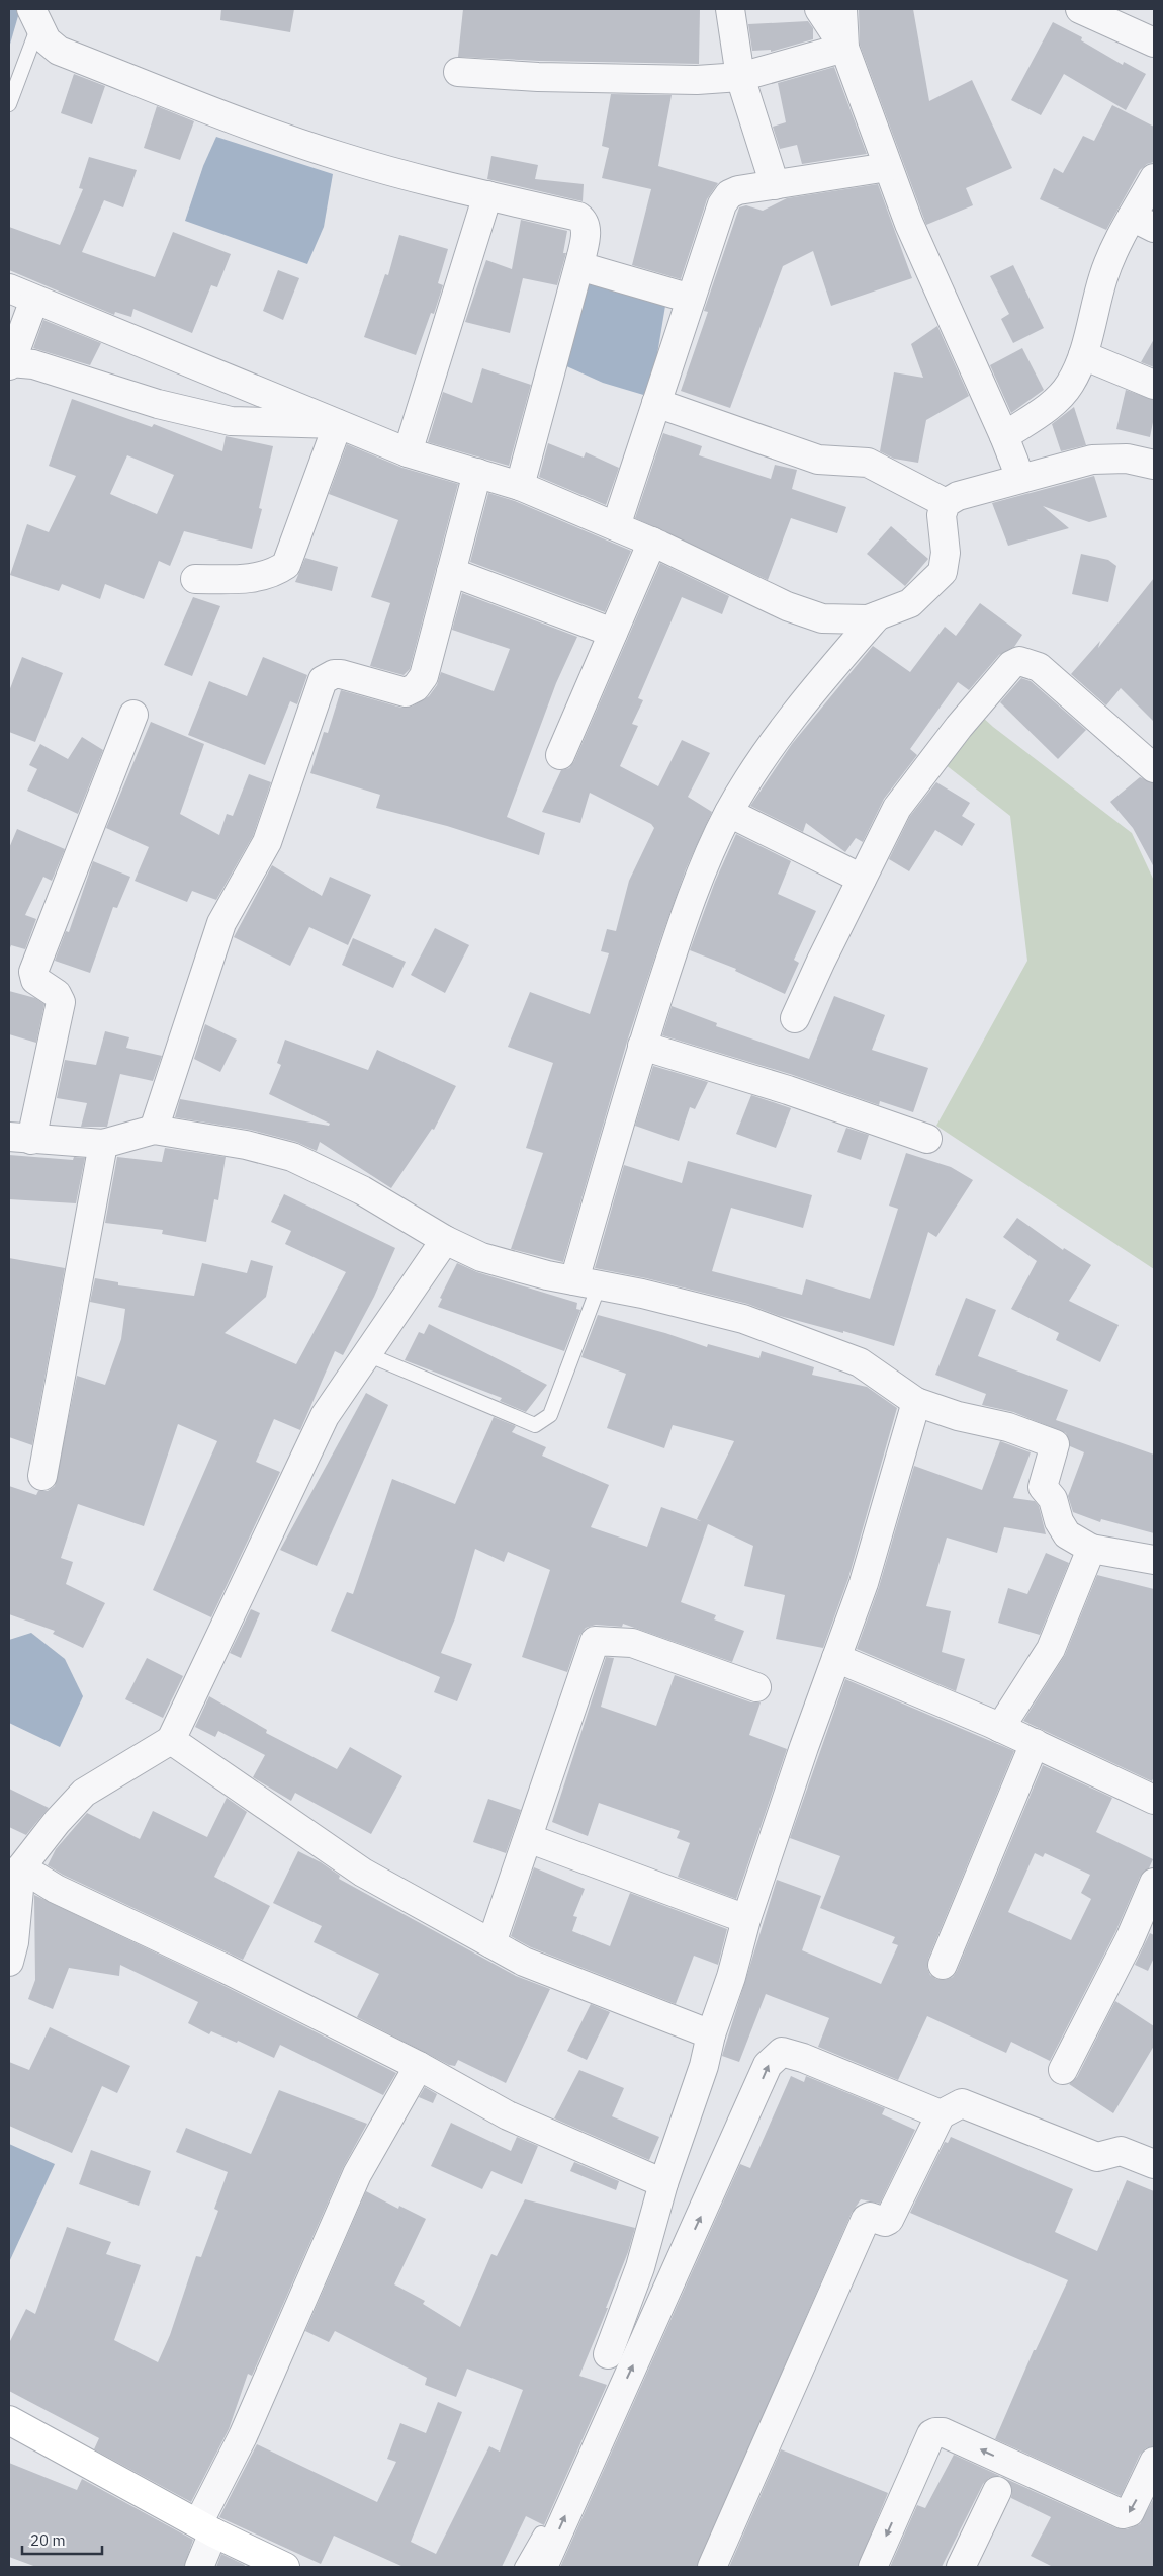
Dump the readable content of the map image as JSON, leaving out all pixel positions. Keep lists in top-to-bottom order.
{
  "scale_bar": "20 m"
}
